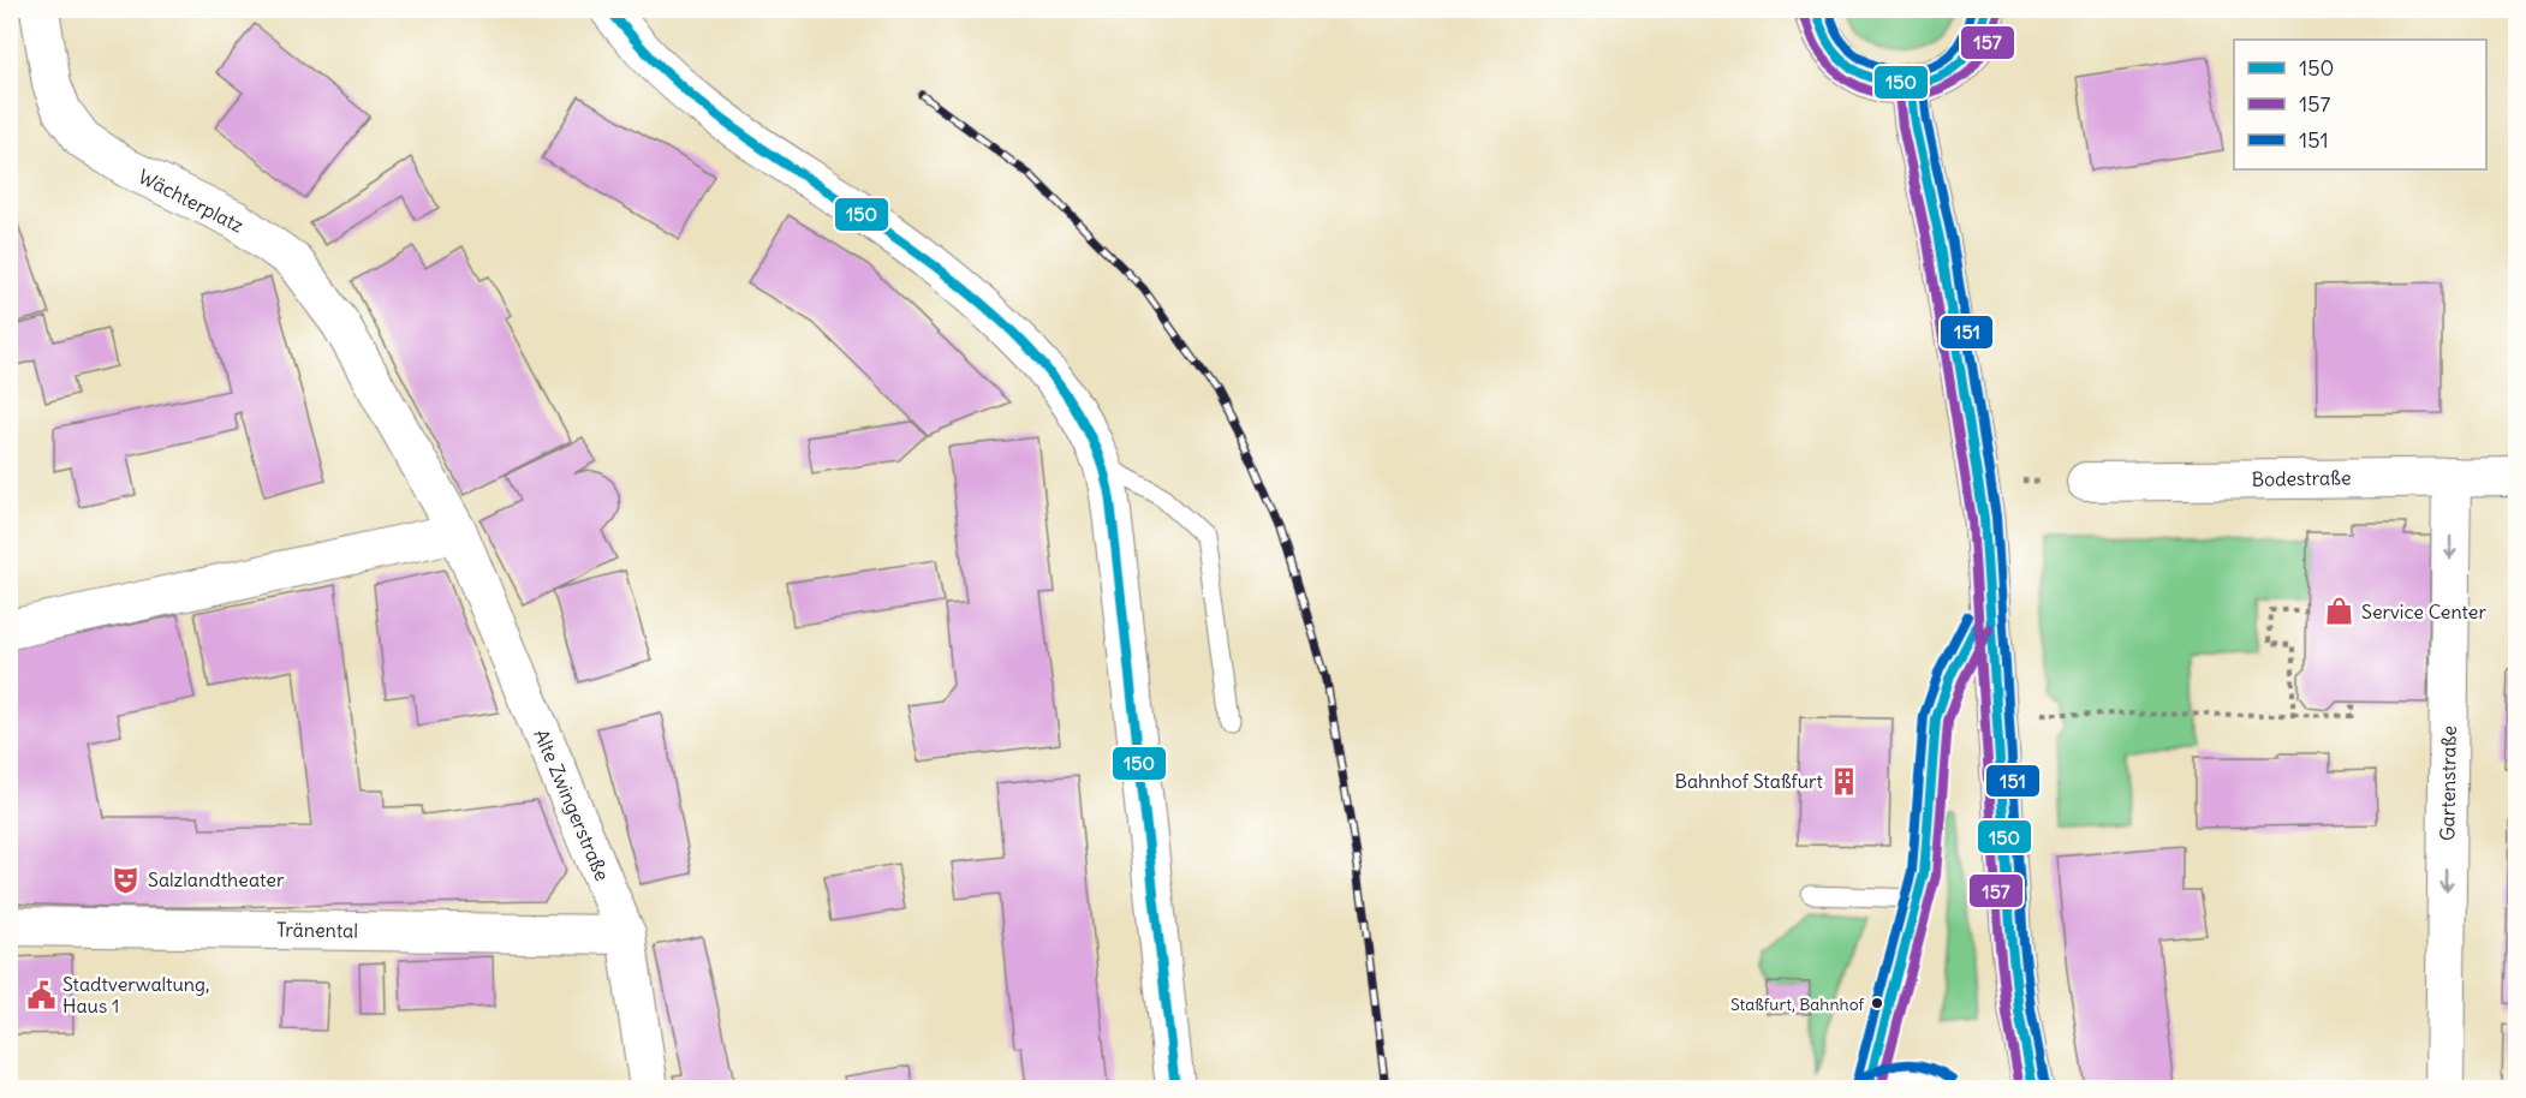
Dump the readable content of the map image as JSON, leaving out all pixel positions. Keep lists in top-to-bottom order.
{
  "streets": {
    "street": [
      "Wächterplatz",
      "Bodestraße",
      "Gartenstraße",
      "Alte Zwingerstraße",
      "Tränental"
    ]
  },
  "crossings": [
    ["Wächterplatz", "Alte Zwingerstraße"],
    ["Bodestraße", "Gartenstraße"],
    ["Alte Zwingerstraße", "Tränental"]
  ],
  "one_way": ["Gartenstraße"],
  "places": {
    "shop": ["Service Center"],
    "building": ["Bahnhof Staßfurt"],
    "theatre": ["Salzlandtheater"],
    "public building": ["Stadtverwaltung, Haus 1"],
    "other": ["Staßfurt, Bahnhof"]
  },
  "lines": ["transit line 150", "transit line 151", "transit line 157"],
  "legend": ["150", "157", "151"]
}
